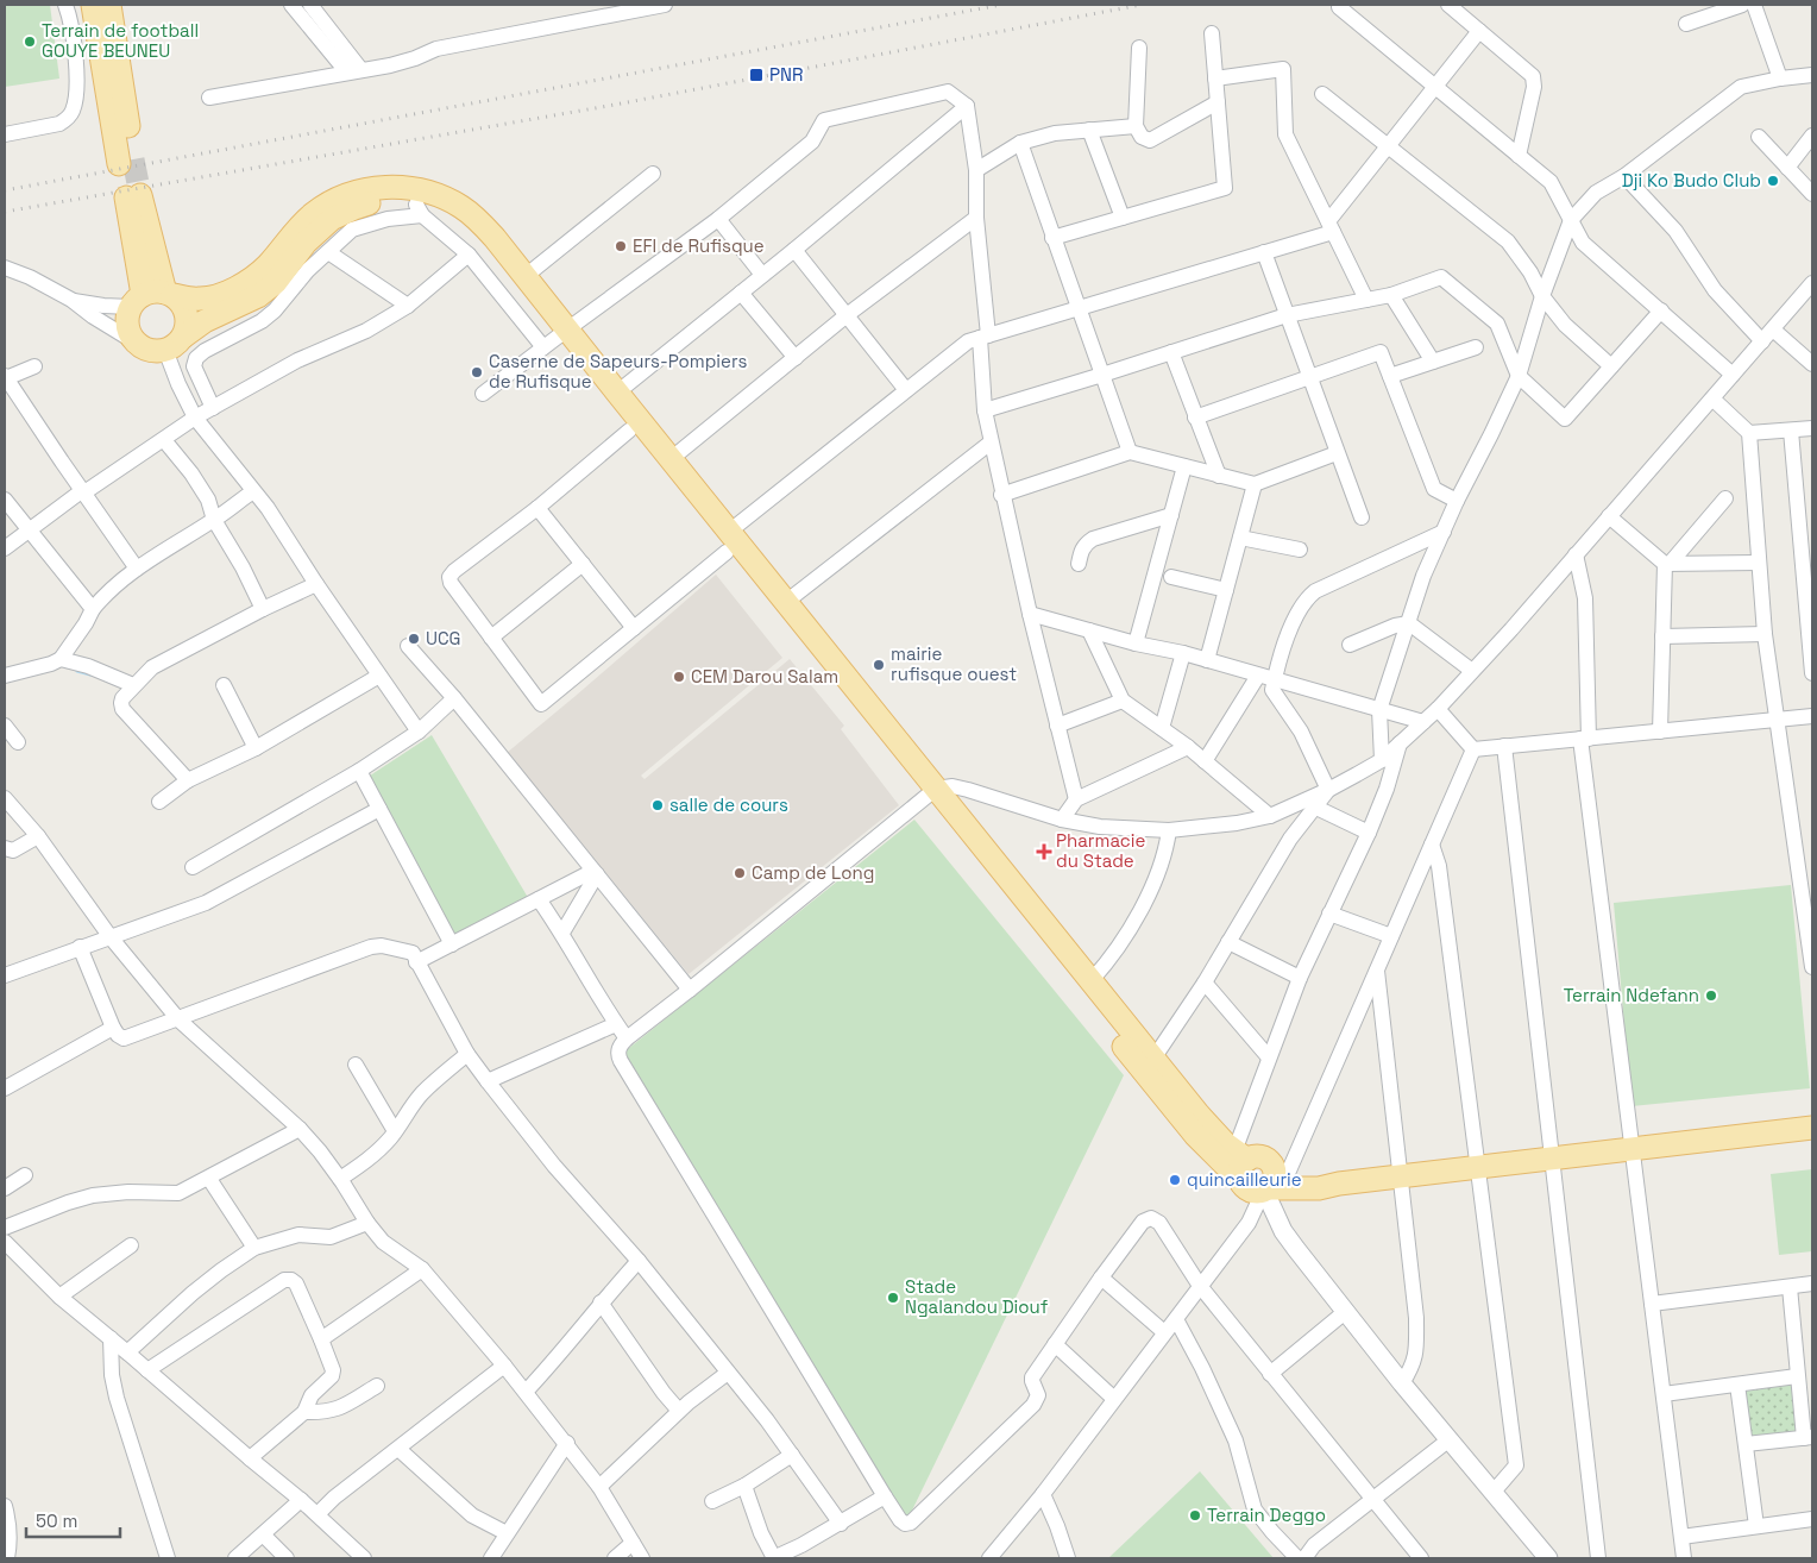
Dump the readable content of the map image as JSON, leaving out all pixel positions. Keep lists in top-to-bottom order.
{
  "places": {
    "other": [
      "Terrain de football GOUYE BEUNEU",
      "Dji Ko Budo Club",
      "EFI de Rufisque",
      "Caserne de Sapeurs-Pompiers de Rufisque",
      "UCG",
      "mairie rufisque ouest",
      "CEM Darou Salam",
      "salle de cours",
      "Camp de Long",
      "Terrain Ndefann",
      "quincailleurie",
      "Stade Ngalandou Diouf",
      "Terrain Deggo"
    ],
    "transit": ["PNR"],
    "health": ["Pharmacie du Stade"]
  },
  "scale_bar": "50 m"
}
